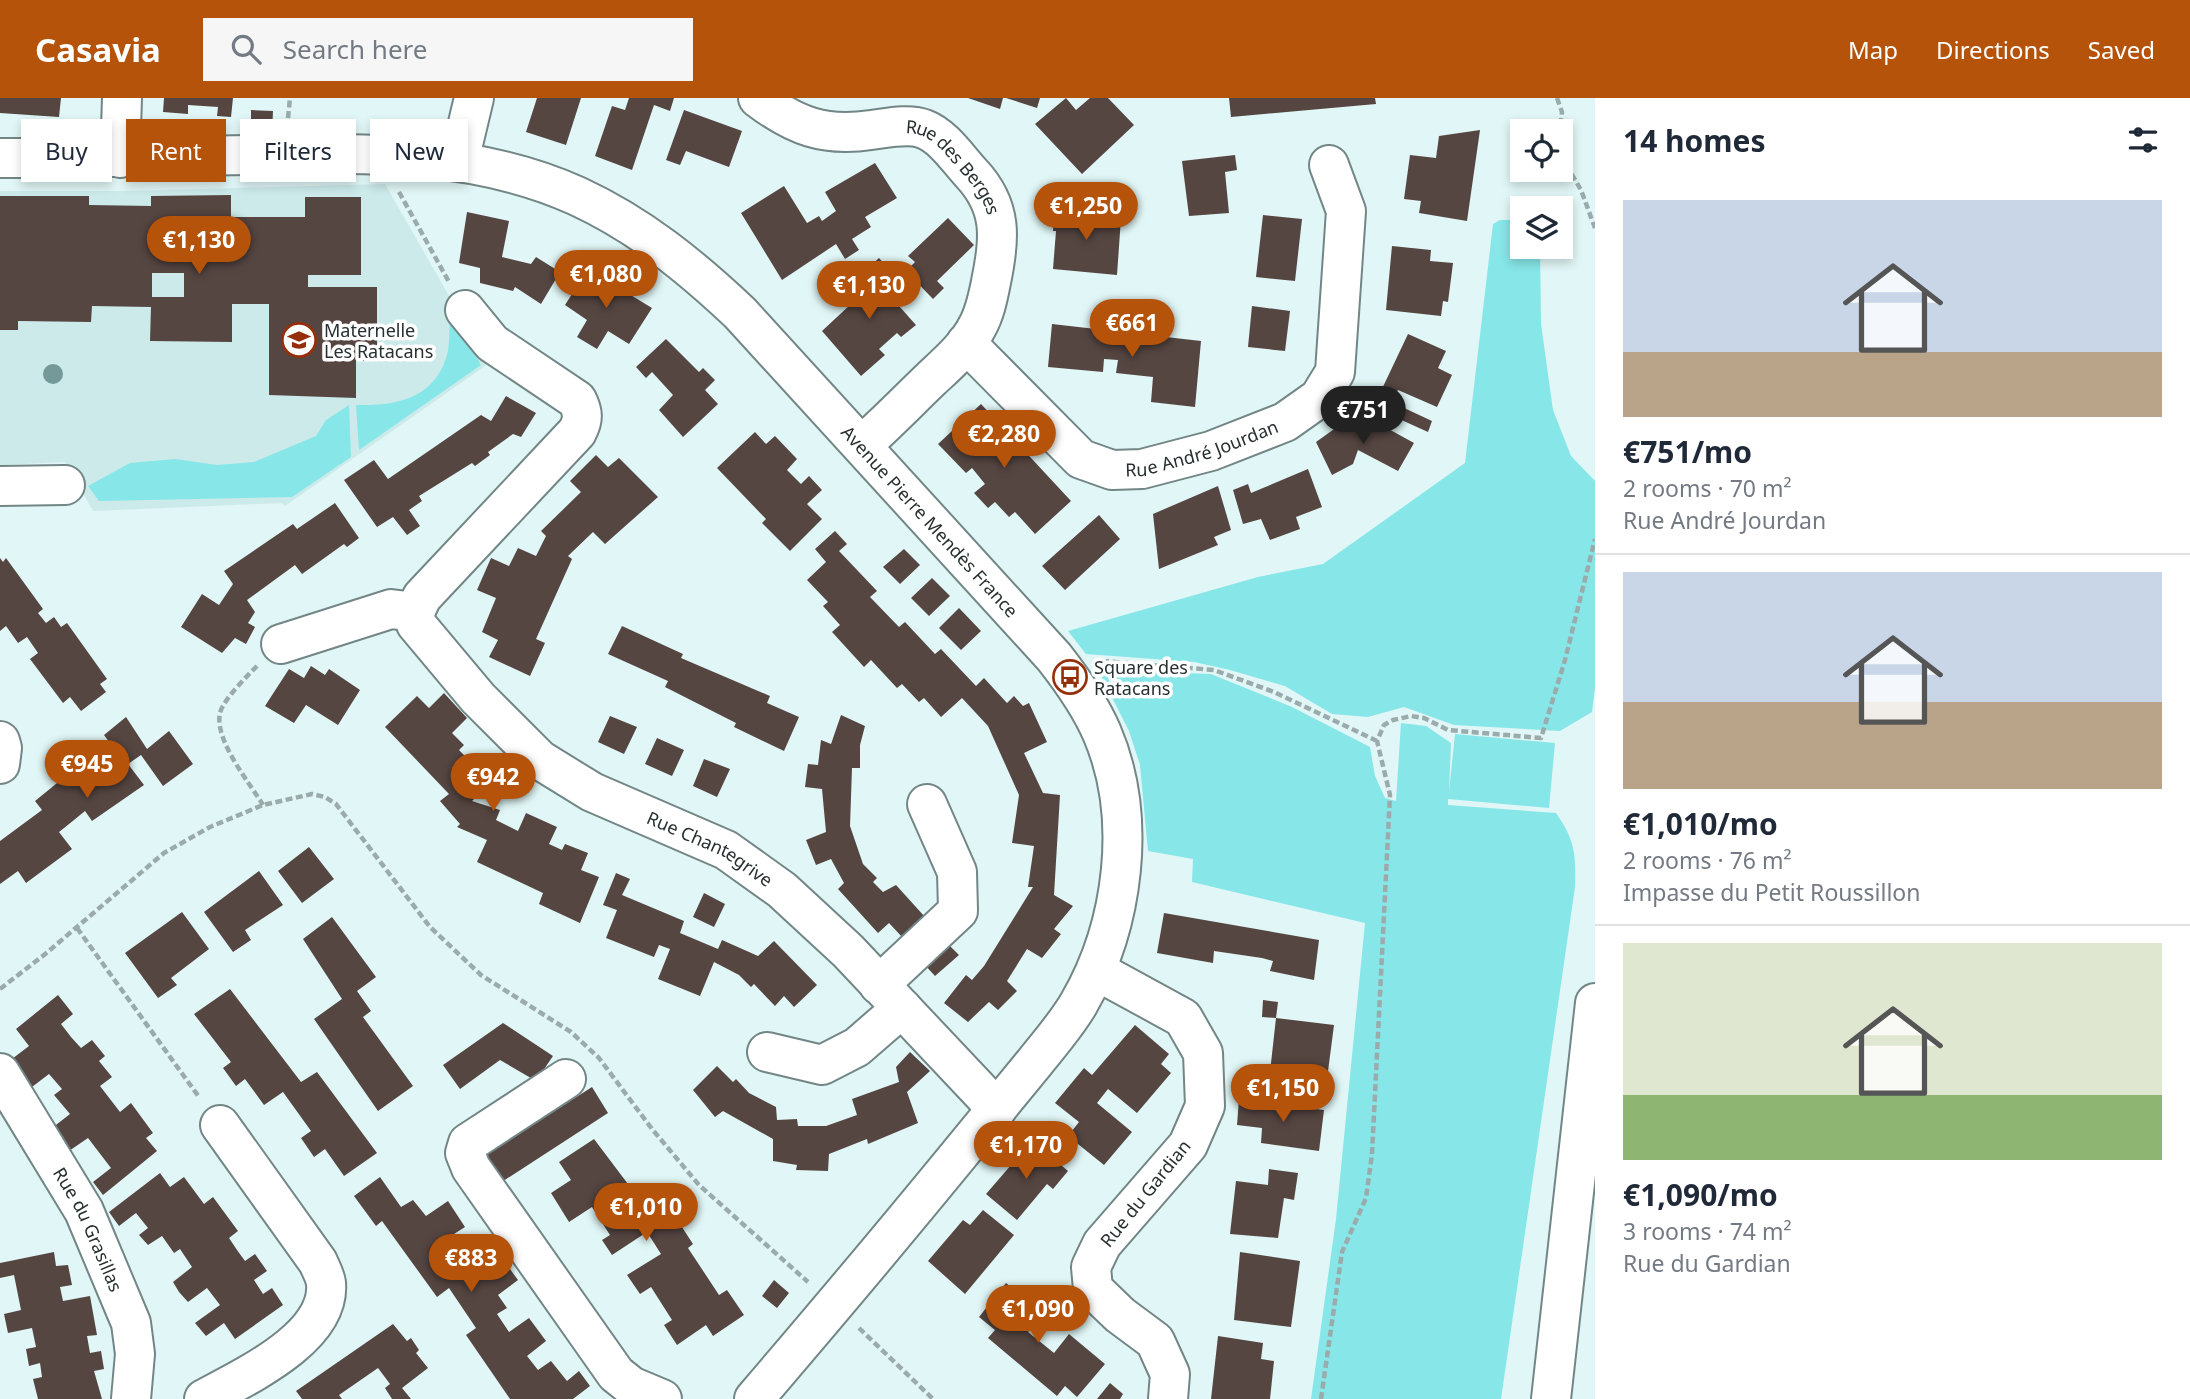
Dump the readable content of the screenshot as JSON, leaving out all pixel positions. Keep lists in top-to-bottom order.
{
  "streets": {
    "street": [
      "Rue des Berges",
      "Rue André Jourdan",
      "Avenue Pierre Mendès France",
      "Rue Chantegrive",
      "Rue du Gardian",
      "Rue du Grasillas"
    ]
  },
  "crossings": [
    ["Rue des Berges", "Rue André Jourdan"],
    ["Rue des Berges", "Avenue Pierre Mendès France"],
    ["Avenue Pierre Mendès France", "Rue Chantegrive"],
    ["Avenue Pierre Mendès France", "Rue du Gardian"]
  ],
  "places": {
    "school or university": ["Maternelle Les Ratacans"],
    "bus stop": ["Square des Ratacans"]
  },
  "page": {
    "header": "Casavia",
    "search": "Search here",
    "nav": ["Map", "Directions", "Saved"],
    "heading": "14 homes",
    "chip": [
      "Buy",
      "Rent",
      "Filters",
      "New"
    ],
    "price": [
      "€1,250",
      "€1,130",
      "€1,080",
      "€1,130",
      "€661",
      "€751",
      "€2,280",
      "€945",
      "€942",
      "€1,150",
      "€1,170",
      "€1,010",
      "€883",
      "€1,090"
    ],
    "list": [
      {
        "name": "€751/mo",
        "note": "2 rooms · 70 m² · Rue André Jourdan"
      },
      {
        "name": "€1,010/mo",
        "note": "2 rooms · 76 m² · Impasse du Petit Roussillon"
      },
      {
        "name": "€1,090/mo",
        "note": "3 rooms · 74 m² · Rue du Gardian"
      }
    ]
  }
}
